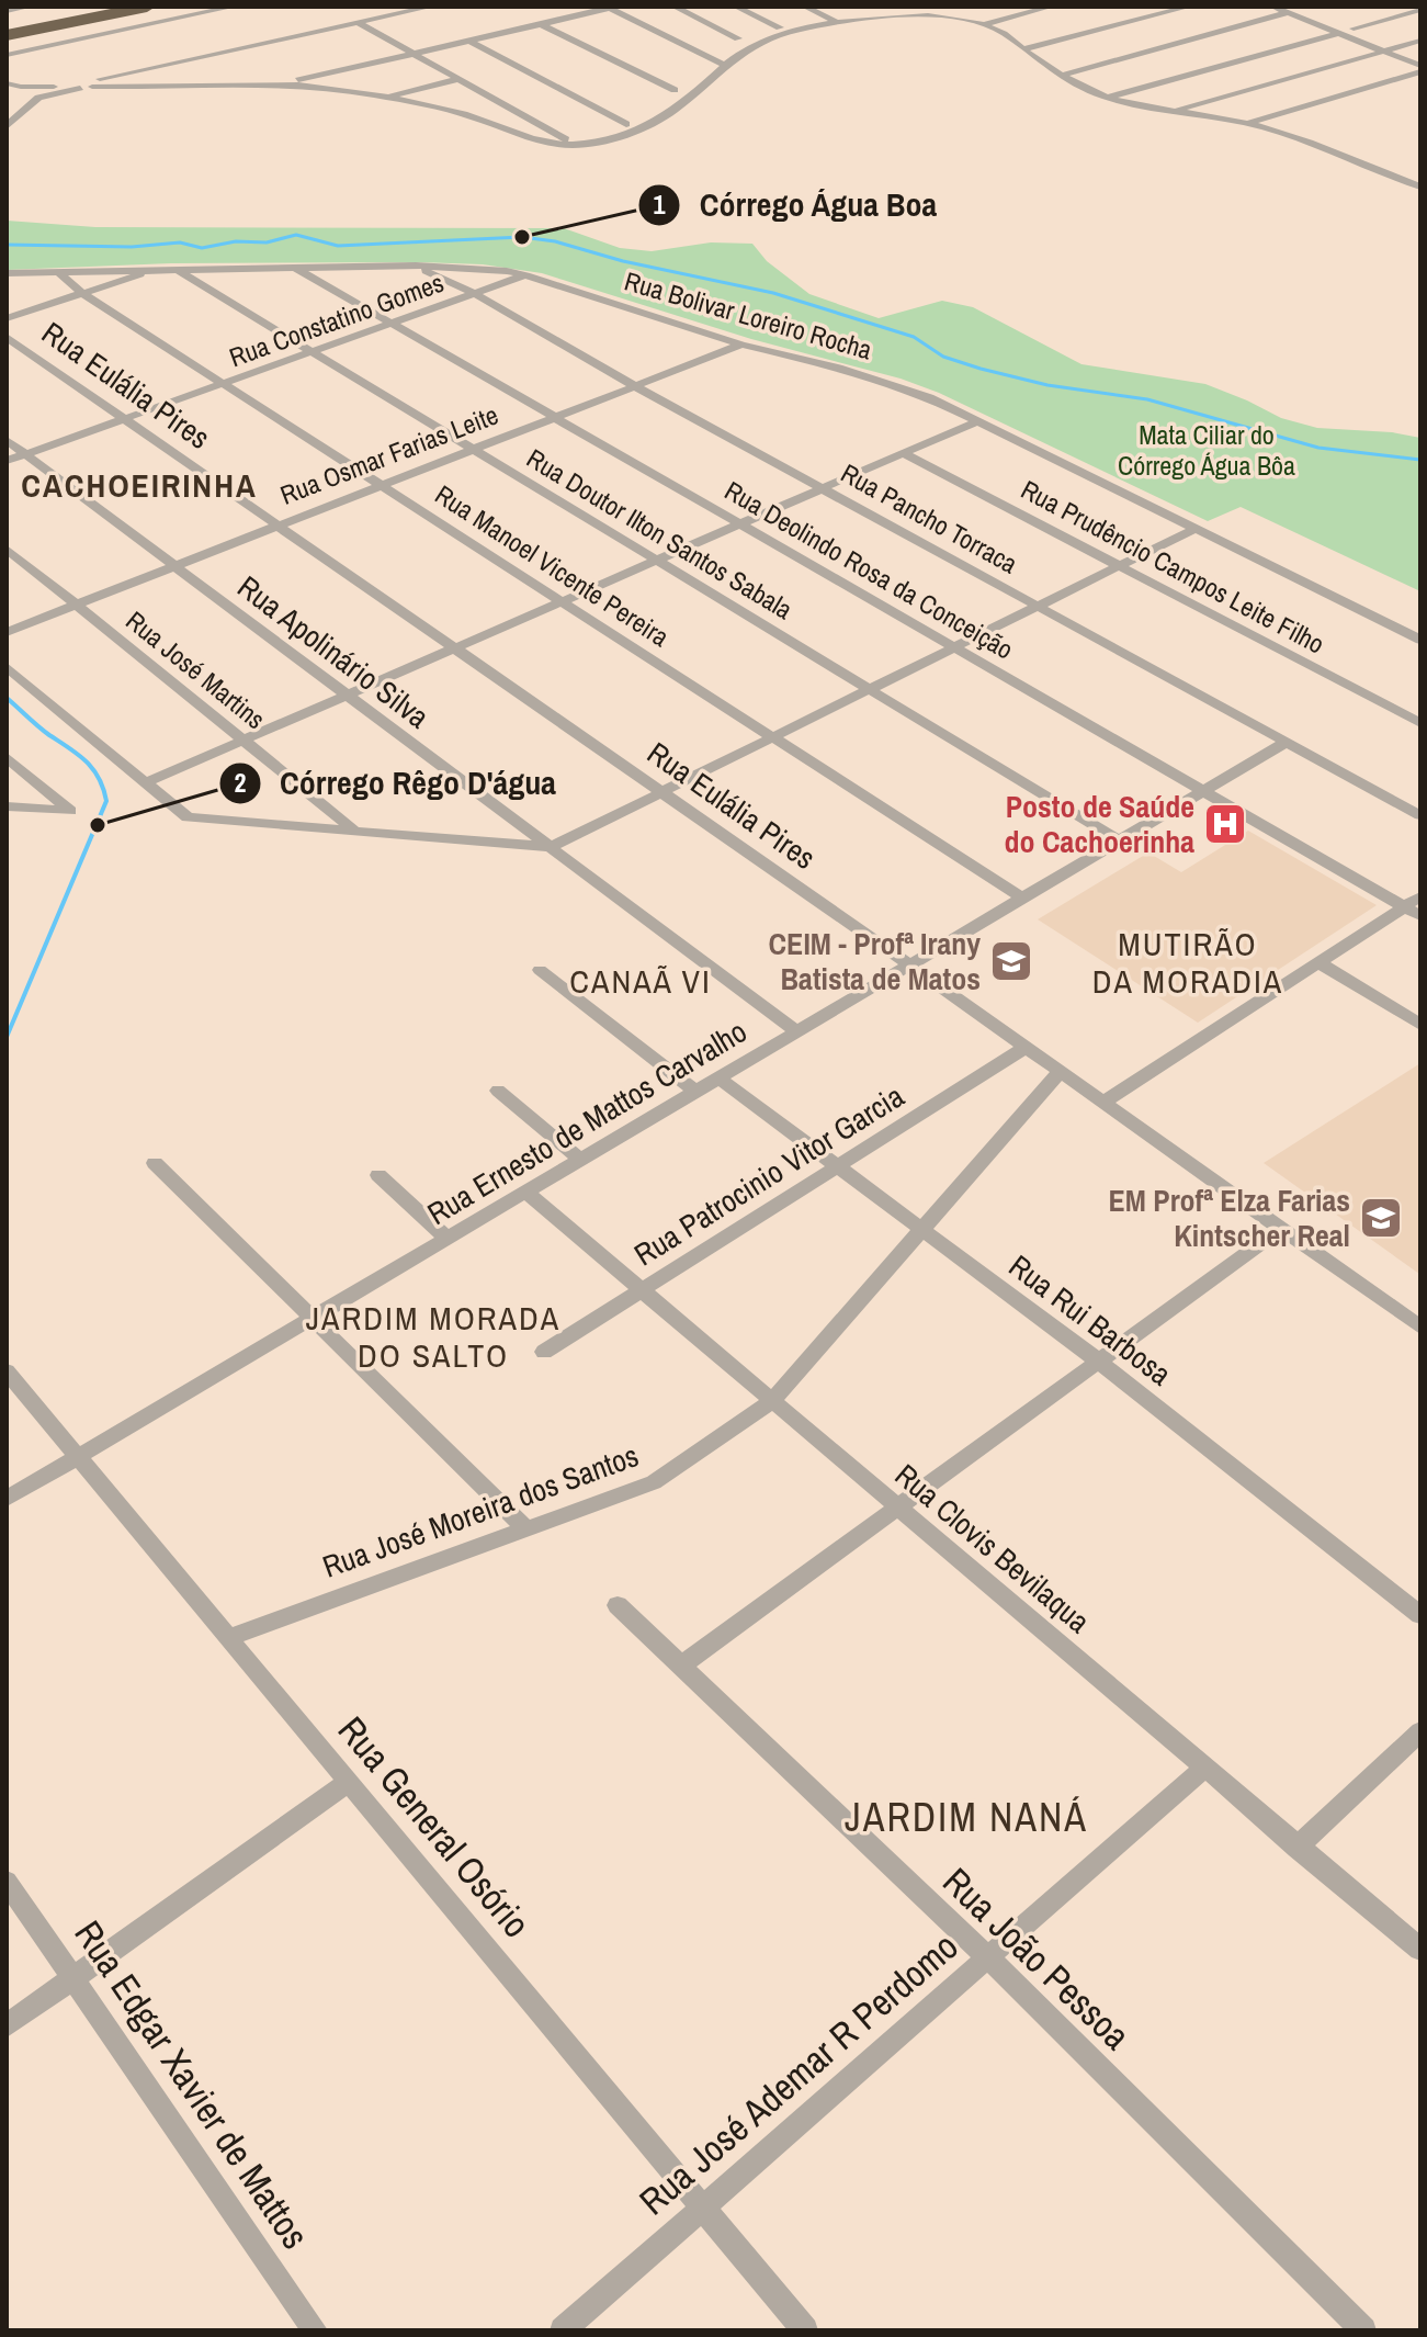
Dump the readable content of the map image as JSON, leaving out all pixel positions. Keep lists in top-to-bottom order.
{
  "streets": {
    "street": [
      "Rua Bolivar Loreiro Rocha",
      "Rua Constatino Gomes",
      "Rua Eulália Pires",
      "Rua Osmar Farias Leite",
      "Rua Pancho Torraca",
      "Rua Doutor Ilton Santos Sabala",
      "Rua Manoel Vicente Pereira",
      "Rua Prudêncio Campos Leite Filho",
      "Rua Deolindo Rosa da Conceição",
      "Rua Apolinário Silva",
      "Rua José Martins",
      "Rua Ernesto de Mattos Carvalho",
      "Rua Patrocinio Vitor Garcia",
      "Rua Rui Barbosa",
      "Rua José Moreira dos Santos",
      "Rua Clovis Bevilaqua",
      "Rua General Osório",
      "Rua João Pessoa",
      "Rua José Ademar R Perdomo",
      "Rua Edgar Xavier de Mattos"
    ]
  },
  "crossings": [
    ["Rua Bolivar Loreiro Rocha", "Rua Constatino Gomes"],
    ["Rua Bolivar Loreiro Rocha", "Rua Osmar Farias Leite"],
    ["Rua Bolivar Loreiro Rocha", "Rua Pancho Torraca"],
    ["Rua Bolivar Loreiro Rocha", "Rua Doutor Ilton Santos Sabala"],
    ["Rua Bolivar Loreiro Rocha", "Rua Manoel Vicente Pereira"],
    ["Rua Bolivar Loreiro Rocha", "Rua Deolindo Rosa da Conceição"],
    ["Rua Constatino Gomes", "Rua Eulália Pires"],
    ["Rua Constatino Gomes", "Rua Pancho Torraca"],
    ["Rua Constatino Gomes", "Rua Doutor Ilton Santos Sabala"],
    ["Rua Constatino Gomes", "Rua Manoel Vicente Pereira"],
    ["Rua Constatino Gomes", "Rua Deolindo Rosa da Conceição"],
    ["Rua Eulália Pires", "Rua Osmar Farias Leite"],
    ["Rua Eulália Pires", "Rua Ernesto de Mattos Carvalho"],
    ["Rua Eulália Pires", "Rua Patrocinio Vitor Garcia"],
    ["Rua Eulália Pires", "Rua José Moreira dos Santos"],
    ["Rua Osmar Farias Leite", "Rua Pancho Torraca"],
    ["Rua Osmar Farias Leite", "Rua Doutor Ilton Santos Sabala"],
    ["Rua Osmar Farias Leite", "Rua Manoel Vicente Pereira"],
    ["Rua Osmar Farias Leite", "Rua Deolindo Rosa da Conceição"],
    ["Rua Osmar Farias Leite", "Rua Apolinário Silva"],
    ["Rua Osmar Farias Leite", "Rua José Martins"],
    ["Rua Pancho Torraca", "Rua Ernesto de Mattos Carvalho"],
    ["Rua Doutor Ilton Santos Sabala", "Rua Ernesto de Mattos Carvalho"],
    ["Rua Manoel Vicente Pereira", "Rua Ernesto de Mattos Carvalho"],
    ["Rua Deolindo Rosa da Conceição", "Rua Ernesto de Mattos Carvalho"],
    ["Rua Apolinário Silva", "Rua Ernesto de Mattos Carvalho"],
    ["Rua Ernesto de Mattos Carvalho", "Rua Rui Barbosa"],
    ["Rua Ernesto de Mattos Carvalho", "Rua Clovis Bevilaqua"],
    ["Rua Ernesto de Mattos Carvalho", "Rua General Osório"],
    ["Rua Patrocinio Vitor Garcia", "Rua Rui Barbosa"],
    ["Rua Patrocinio Vitor Garcia", "Rua Clovis Bevilaqua"],
    ["Rua Rui Barbosa", "Rua José Moreira dos Santos"],
    ["Rua José Moreira dos Santos", "Rua Clovis Bevilaqua"],
    ["Rua José Moreira dos Santos", "Rua General Osório"],
    ["Rua Clovis Bevilaqua", "Rua José Ademar R Perdomo"],
    ["Rua General Osório", "Rua José Ademar R Perdomo"],
    ["Rua João Pessoa", "Rua José Ademar R Perdomo"]
  ],
  "districts": [
    "CACHOEIRINHA",
    "MUTIRÃO DA MORADIA",
    "CANAÃ VI",
    "JARDIM MORADA DO SALTO",
    "JARDIM NANÁ"
  ],
  "parks": ["Mata Ciliar do Córrego Água Bôa"],
  "places": {
    "other": ["Córrego Água Boa", "Córrego Rêgo D'água"],
    "hospital": ["Posto de Saúde do Cachoerinha"],
    "school or university": ["CEIM - Profª Irany Batista de Matos", "EM Profª Elza Farias Kintscher Real"]
  }
}
